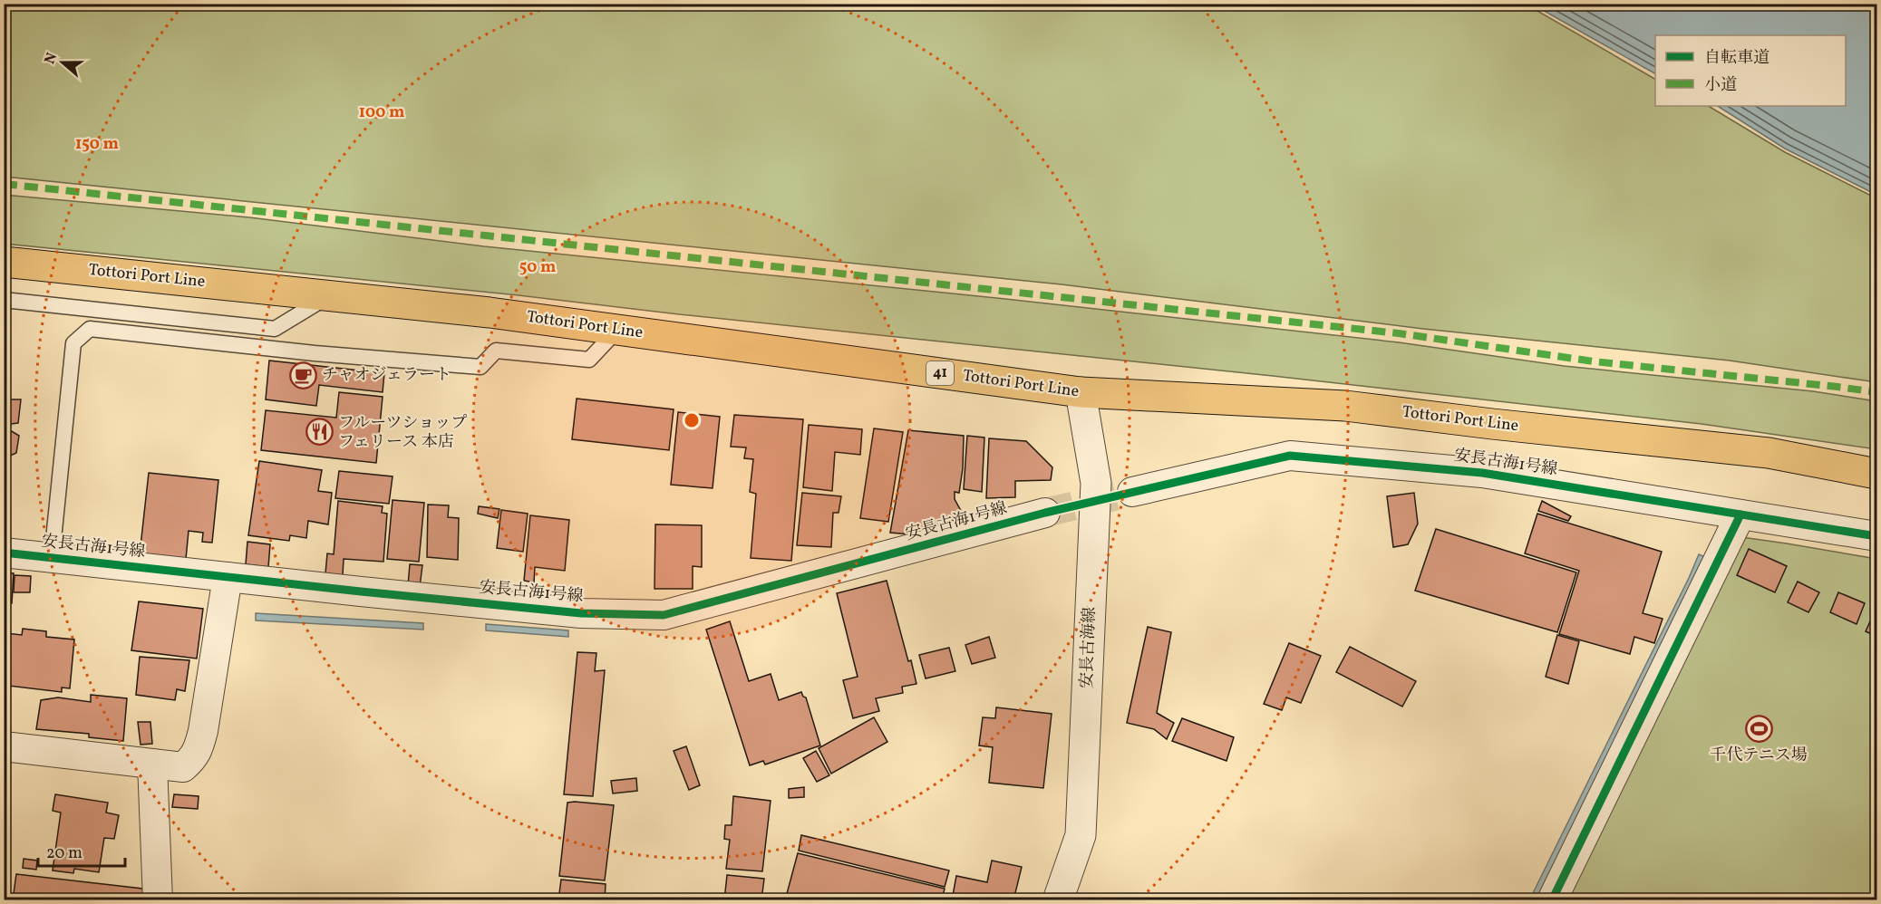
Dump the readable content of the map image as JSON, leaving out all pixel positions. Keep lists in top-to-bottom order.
{
  "streets": {
    "main road": ["Tottori Port Line", "41"],
    "street": ["安長古海1号線", "安長古海線"]
  },
  "crossings": [
    ["Tottori Port Line", "安長古海線"]
  ],
  "places": {
    "cafe": ["チャオジェラート"],
    "restaurant": ["フルーツショップ フェリース 本店"],
    "sports": ["千代テニス場"]
  },
  "legend": ["自転車道", "小道"],
  "scale_bar": "20 m",
  "north": "left",
  "rings": ["100 m", "150 m", "50 m"]
}
